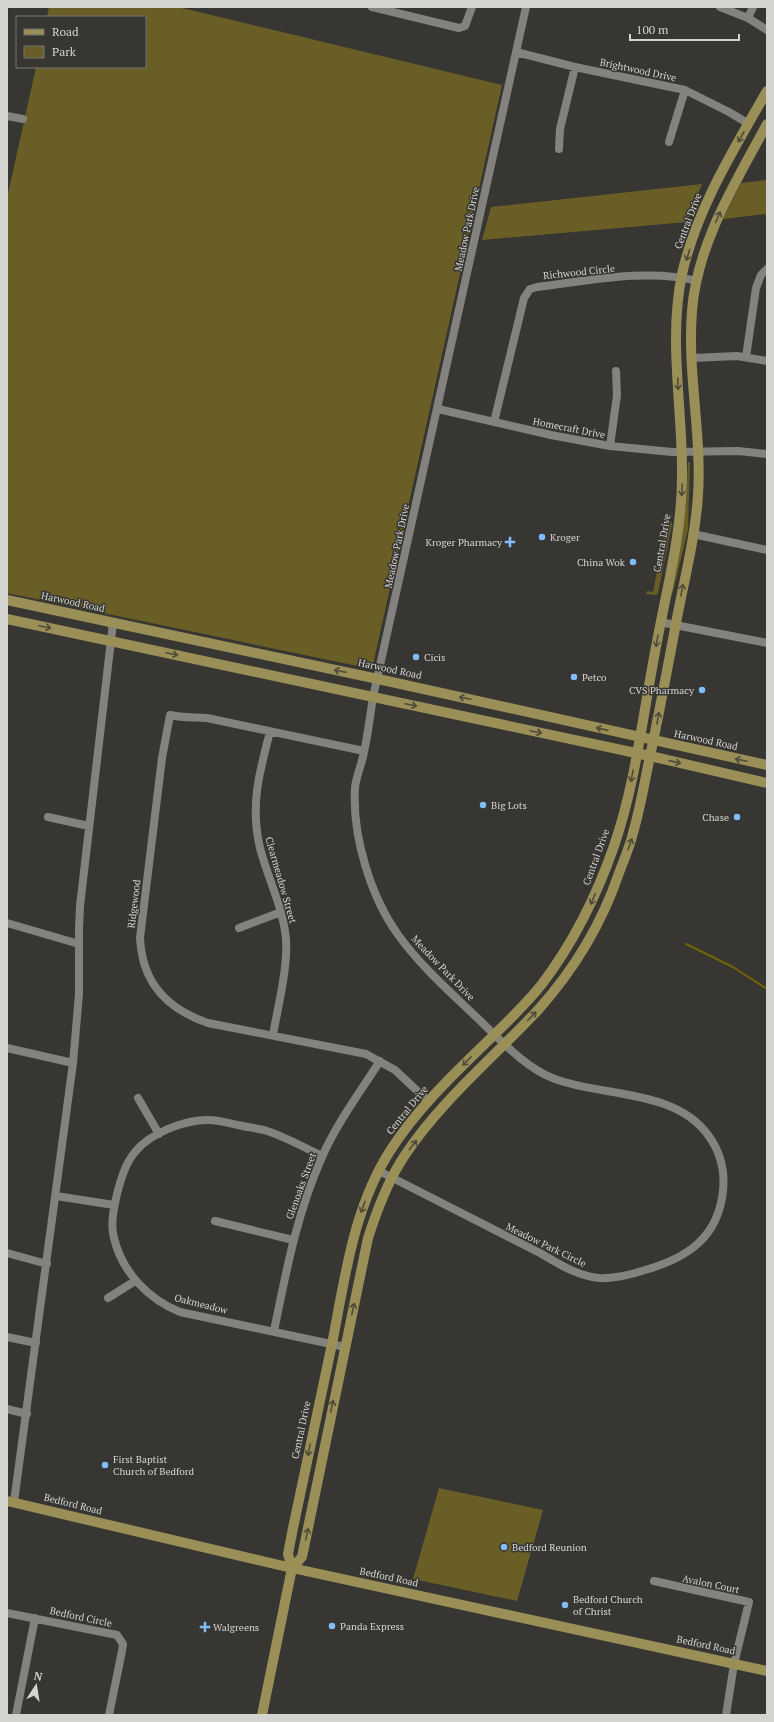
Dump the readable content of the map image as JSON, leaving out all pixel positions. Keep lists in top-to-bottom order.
{
  "streets": {
    "main road": ["Central Drive", "Harwood Road", "Bedford Road"],
    "street": [
      "Brightwood Drive",
      "Meadow Park Drive",
      "Richwood Circle",
      "Homecraft Drive",
      "Clearmeadow Street",
      "Ridgewood",
      "Glenoaks Street",
      "Meadow Park Circle",
      "Oakmeadow",
      "Avalon Court",
      "Bedford Circle"
    ]
  },
  "crossings": [
    ["Brightwood Drive", "Central Drive"],
    ["Brightwood Drive", "Meadow Park Drive"],
    ["Central Drive", "Meadow Park Drive"],
    ["Central Drive", "Richwood Circle"],
    ["Central Drive", "Homecraft Drive"],
    ["Central Drive", "Harwood Road"],
    ["Central Drive", "Ridgewood"],
    ["Central Drive", "Meadow Park Circle"],
    ["Central Drive", "Oakmeadow"],
    ["Central Drive", "Bedford Road"],
    ["Meadow Park Drive", "Homecraft Drive"],
    ["Meadow Park Drive", "Harwood Road"],
    ["Meadow Park Drive", "Ridgewood"],
    ["Meadow Park Drive", "Meadow Park Circle"],
    ["Richwood Circle", "Homecraft Drive"],
    ["Clearmeadow Street", "Ridgewood"],
    ["Ridgewood", "Glenoaks Street"],
    ["Glenoaks Street", "Oakmeadow"],
    ["Bedford Road", "Avalon Court"]
  ],
  "places": {
    "other": [
      "Kroger",
      "China Wok",
      "Cicis",
      "Petco",
      "CVS Pharmacy",
      "Big Lots",
      "Chase",
      "First Baptist Church of Bedford",
      "Bedford Reunion",
      "Bedford Church of Christ",
      "Panda Express"
    ],
    "health": ["Kroger Pharmacy", "Walgreens"]
  },
  "legend": ["Road", "Park"],
  "scale_bar": "100 m",
  "north": "top"
}
